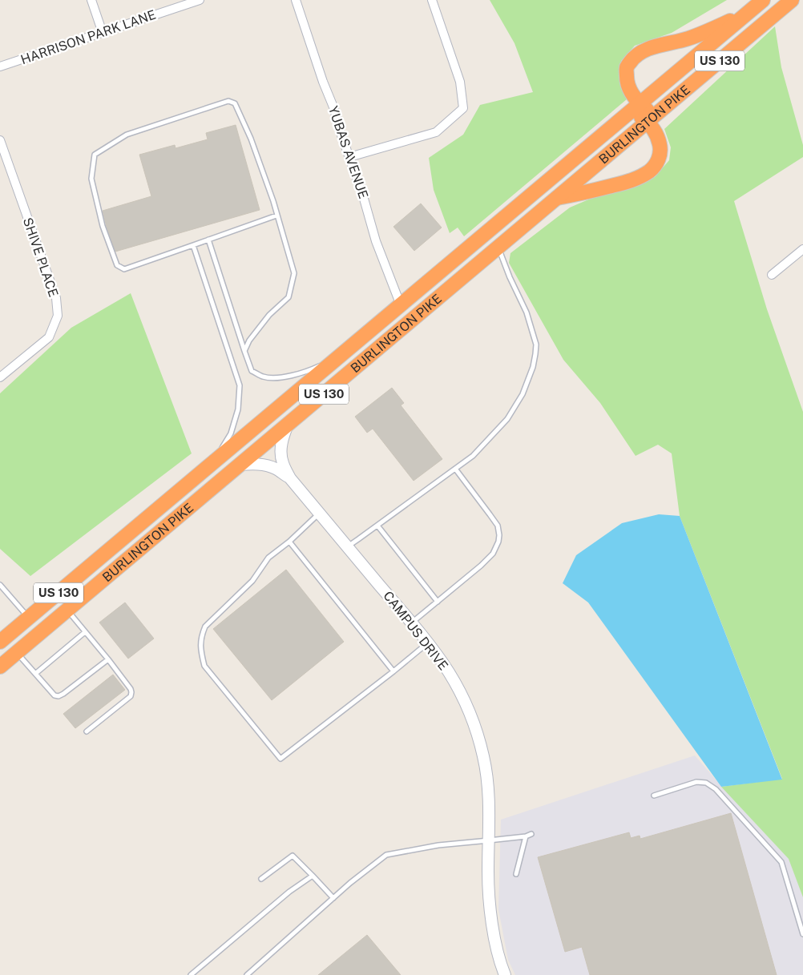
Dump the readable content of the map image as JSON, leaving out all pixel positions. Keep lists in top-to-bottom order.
{
  "streets": {
    "highway": ["US 130", "BURLINGTON PIKE"],
    "street": [
      "HARRISON PARK LANE",
      "YUBAS AVENUE",
      "SHIVE PLACE",
      "CAMPUS DRIVE"
    ]
  },
  "crossings": [
    ["BURLINGTON PIKE", "YUBAS AVENUE"],
    ["BURLINGTON PIKE", "CAMPUS DRIVE"]
  ]
}
